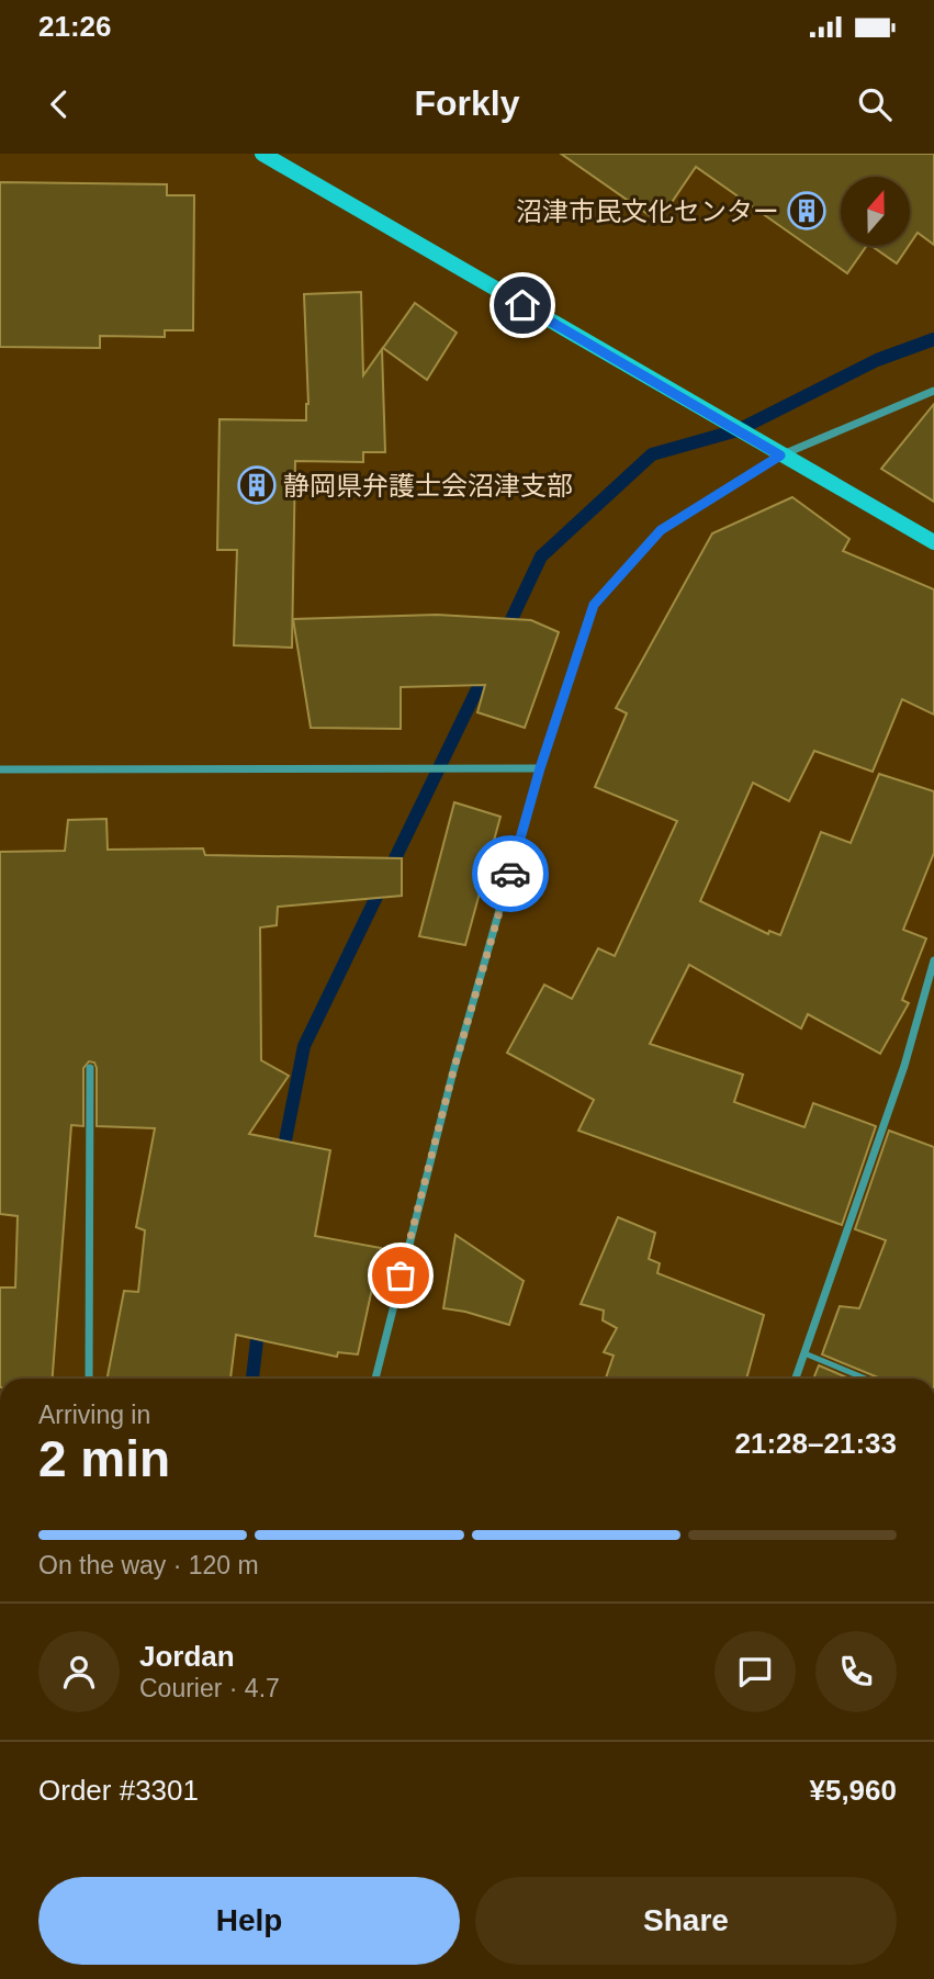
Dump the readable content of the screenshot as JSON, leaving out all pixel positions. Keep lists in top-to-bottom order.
{
  "places": {
    "building": ["沼津市民文化センター", "静岡県弁護士会沼津支部"]
  },
  "north": "top",
  "page": {
    "status": "21:26",
    "header": "Forkly",
    "heading": ["2 min", "Arriving in", "21:28–21:33"],
    "panel": [
      "Jordan",
      "Courier · 4.7",
      "Order #3301",
      "¥5,960"
    ],
    "bar": "On the way · 120 m",
    "buttons": ["Help", "Share"]
  }
}
